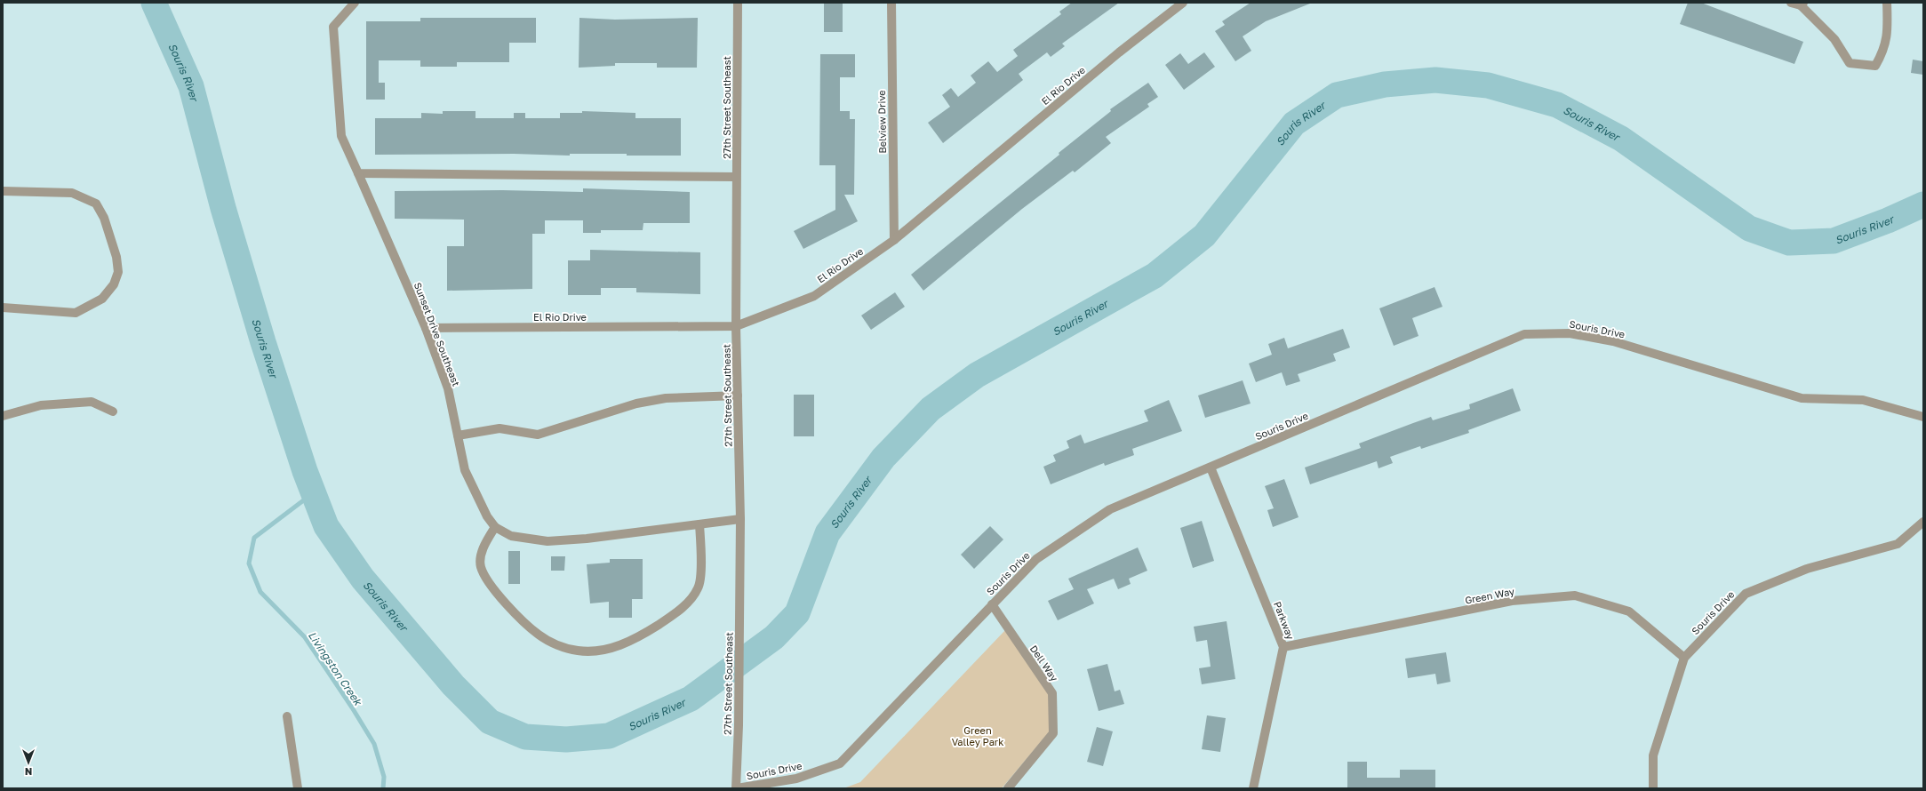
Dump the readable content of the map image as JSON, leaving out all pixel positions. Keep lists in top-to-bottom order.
{
  "streets": {
    "street": [
      "El Rio Drive",
      "27th Street Southeast",
      "Belview Drive",
      "Souris Drive",
      "Sunset Drive Southeast",
      "Green Way",
      "Parkway",
      "Dell Way"
    ]
  },
  "crossings": [
    ["El Rio Drive", "27th Street Southeast"],
    ["El Rio Drive", "Belview Drive"],
    ["El Rio Drive", "Sunset Drive Southeast"],
    ["27th Street Southeast", "Souris Drive"],
    ["Souris Drive", "Green Way"],
    ["Souris Drive", "Parkway"],
    ["Souris Drive", "Dell Way"],
    ["Green Way", "Parkway"]
  ],
  "water": ["Souris River", "Livingston Creek"],
  "parks": ["Green Valley Park"],
  "north": "bottom"
}
